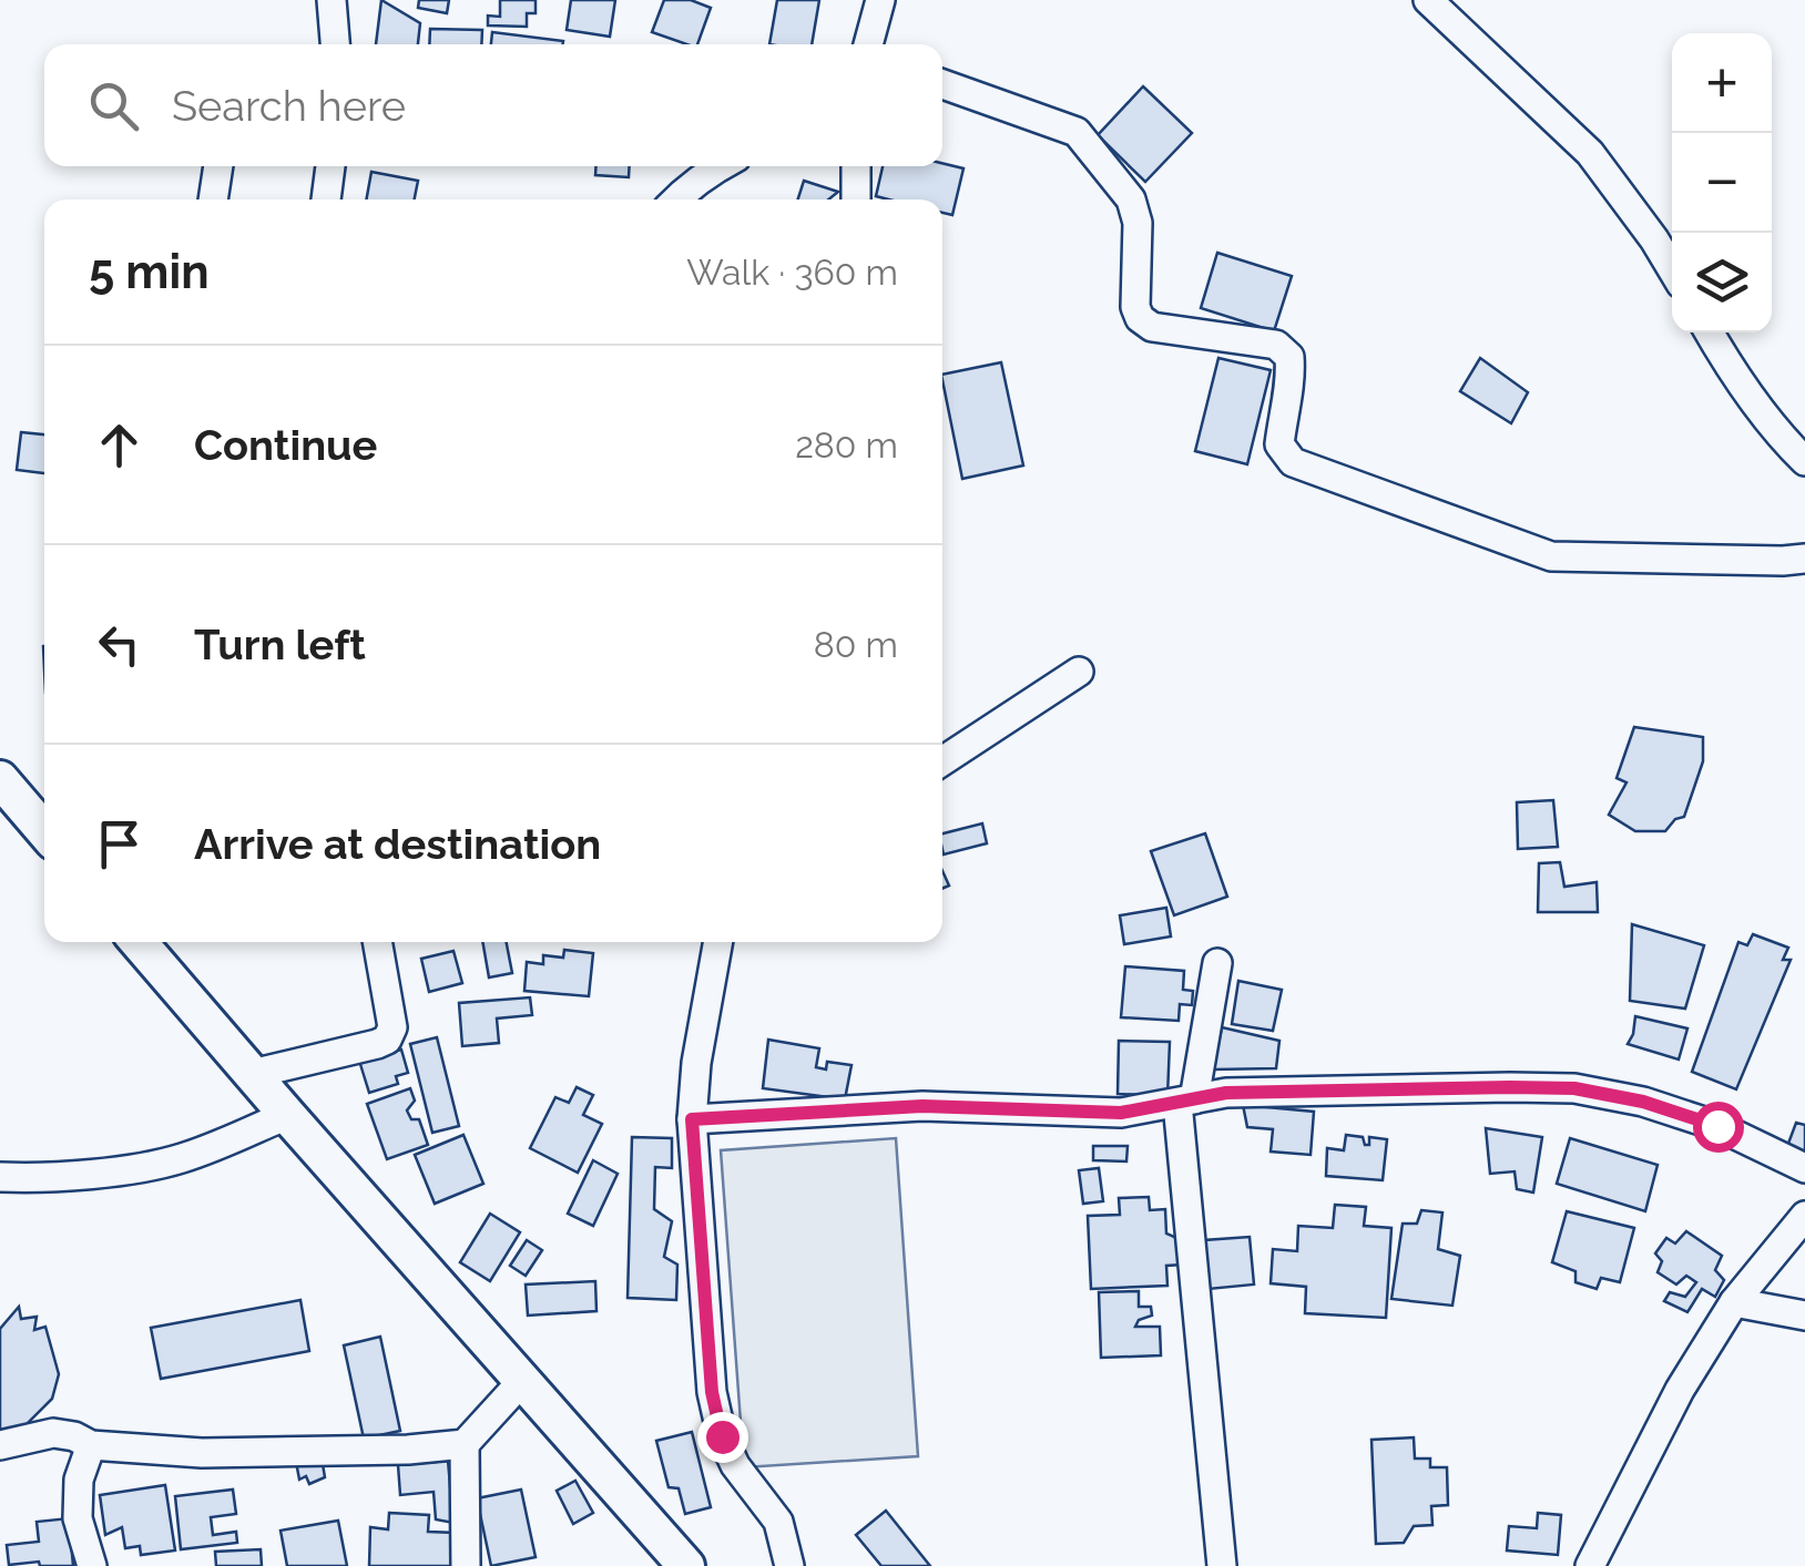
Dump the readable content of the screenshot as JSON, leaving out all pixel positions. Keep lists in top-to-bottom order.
{
  "page": {
    "map_buttons": ["+", "−"],
    "search": "Search here",
    "heading": ["5 min", "Walk · 360 m"],
    "list": [
      ["Continue", "280 m"],
      ["Turn left", "80 m"],
      "Arrive at destination"
    ]
  }
}
